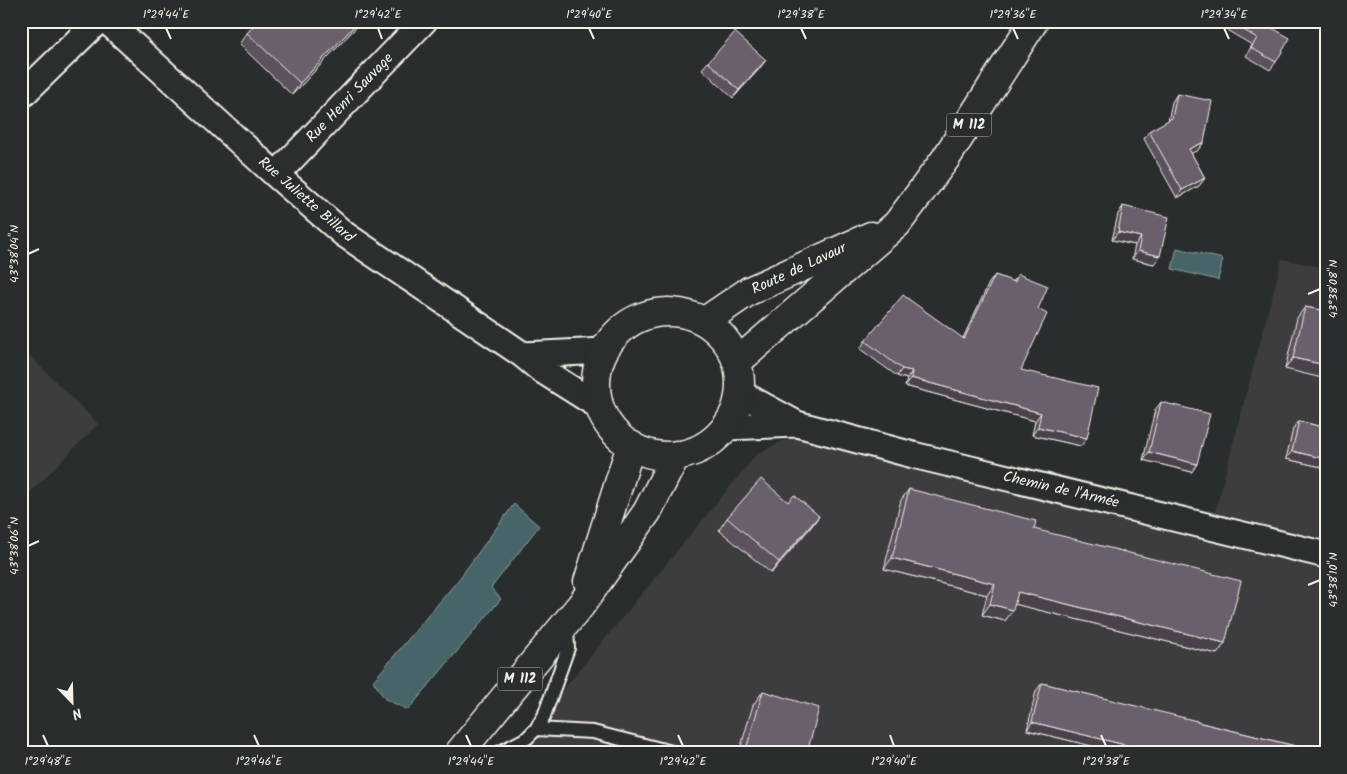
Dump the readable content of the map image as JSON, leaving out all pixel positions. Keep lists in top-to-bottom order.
{
  "streets": {
    "main road": ["M 112", "Route de Lavaur"],
    "street": ["Rue Henri Sauvage", "Rue Juliette Billard", "Chemin de l'Armée"]
  },
  "crossings": [
    ["Rue Henri Sauvage", "Rue Juliette Billard"],
    ["M 112", "Rue Juliette Billard"],
    ["M 112", "Route de Lavaur"],
    ["M 112", "Chemin de l'Armée"],
    ["Rue Juliette Billard", "Route de Lavaur"],
    ["Rue Juliette Billard", "Chemin de l'Armée"],
    ["Route de Lavaur", "Chemin de l'Armée"]
  ],
  "north": "bottom right",
  "coordinates": [
    "1°29'44\"E",
    "1°29'42\"E",
    "1°29'40\"E",
    "1°29'38\"E",
    "1°29'36\"E",
    "1°29'34\"E",
    "43°38'04\"N",
    "43°38'08\"N",
    "43°38'06\"N",
    "43°38'10\"N",
    "1°29'48\"E",
    "1°29'46\"E"
  ]
}
